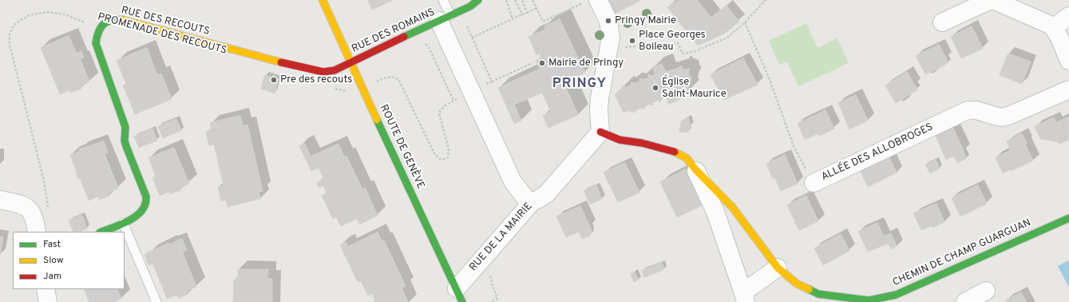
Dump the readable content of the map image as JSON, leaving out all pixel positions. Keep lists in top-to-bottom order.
{
  "streets": {
    "street": [
      "RUE DES RECOUTS",
      "RUE DES ROMAINS",
      "ROUTE DE GENÈVE",
      "ALLÉE DES ALLOBROGES",
      "RUE DE LA MAIRIE",
      "CHEMIN DE CHAMP GUARGUAN"
    ],
    "path": ["PROMENADE DES RECOUTS"]
  },
  "crossings": [
    ["RUE DES RECOUTS", "RUE DES ROMAINS"],
    ["RUE DES RECOUTS", "PROMENADE DES RECOUTS"],
    ["RUE DES RECOUTS", "ROUTE DE GENÈVE"],
    ["RUE DES ROMAINS", "ROUTE DE GENÈVE"],
    ["ROUTE DE GENÈVE", "RUE DE LA MAIRIE"],
    ["RUE DE LA MAIRIE", "CHEMIN DE CHAMP GUARGUAN"]
  ],
  "districts": ["PRINGY"],
  "places": [
    "Pringy Mairie",
    "Place Georges Boileau",
    "Mairie de Pringy",
    "Pre des recouts",
    "Église Saint-Maurice"
  ],
  "legend": ["Fast", "Slow", "Jam"]
}
